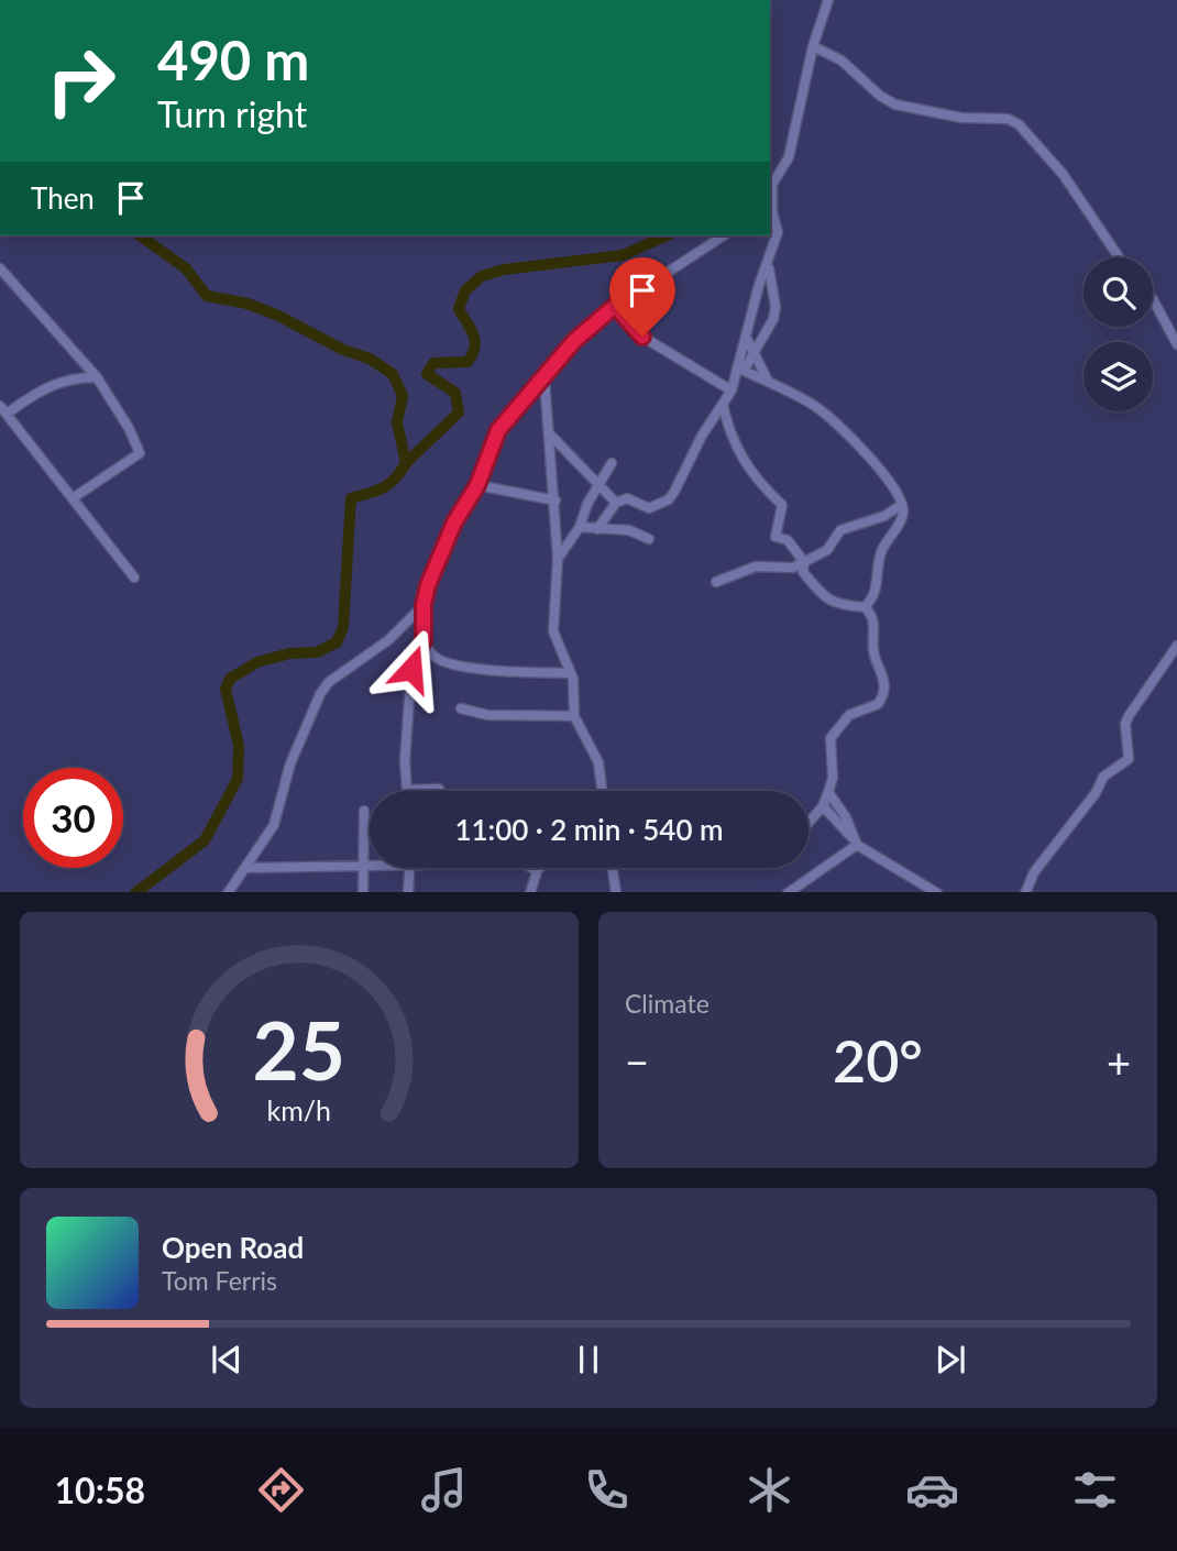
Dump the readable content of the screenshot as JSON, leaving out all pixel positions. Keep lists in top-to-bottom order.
{
  "page": {
    "turn": ["490 m", "Turn right"],
    "then": "Then",
    "limit": "30",
    "trip": "11:00 · 2 min · 540 m",
    "tile": "Climate",
    "heat": ["−", "20°", "+"],
    "song": ["Open Road", "Tom Ferris"],
    "tabs": "10:58",
    "gauge": ["25", "km/h"]
  }
}
